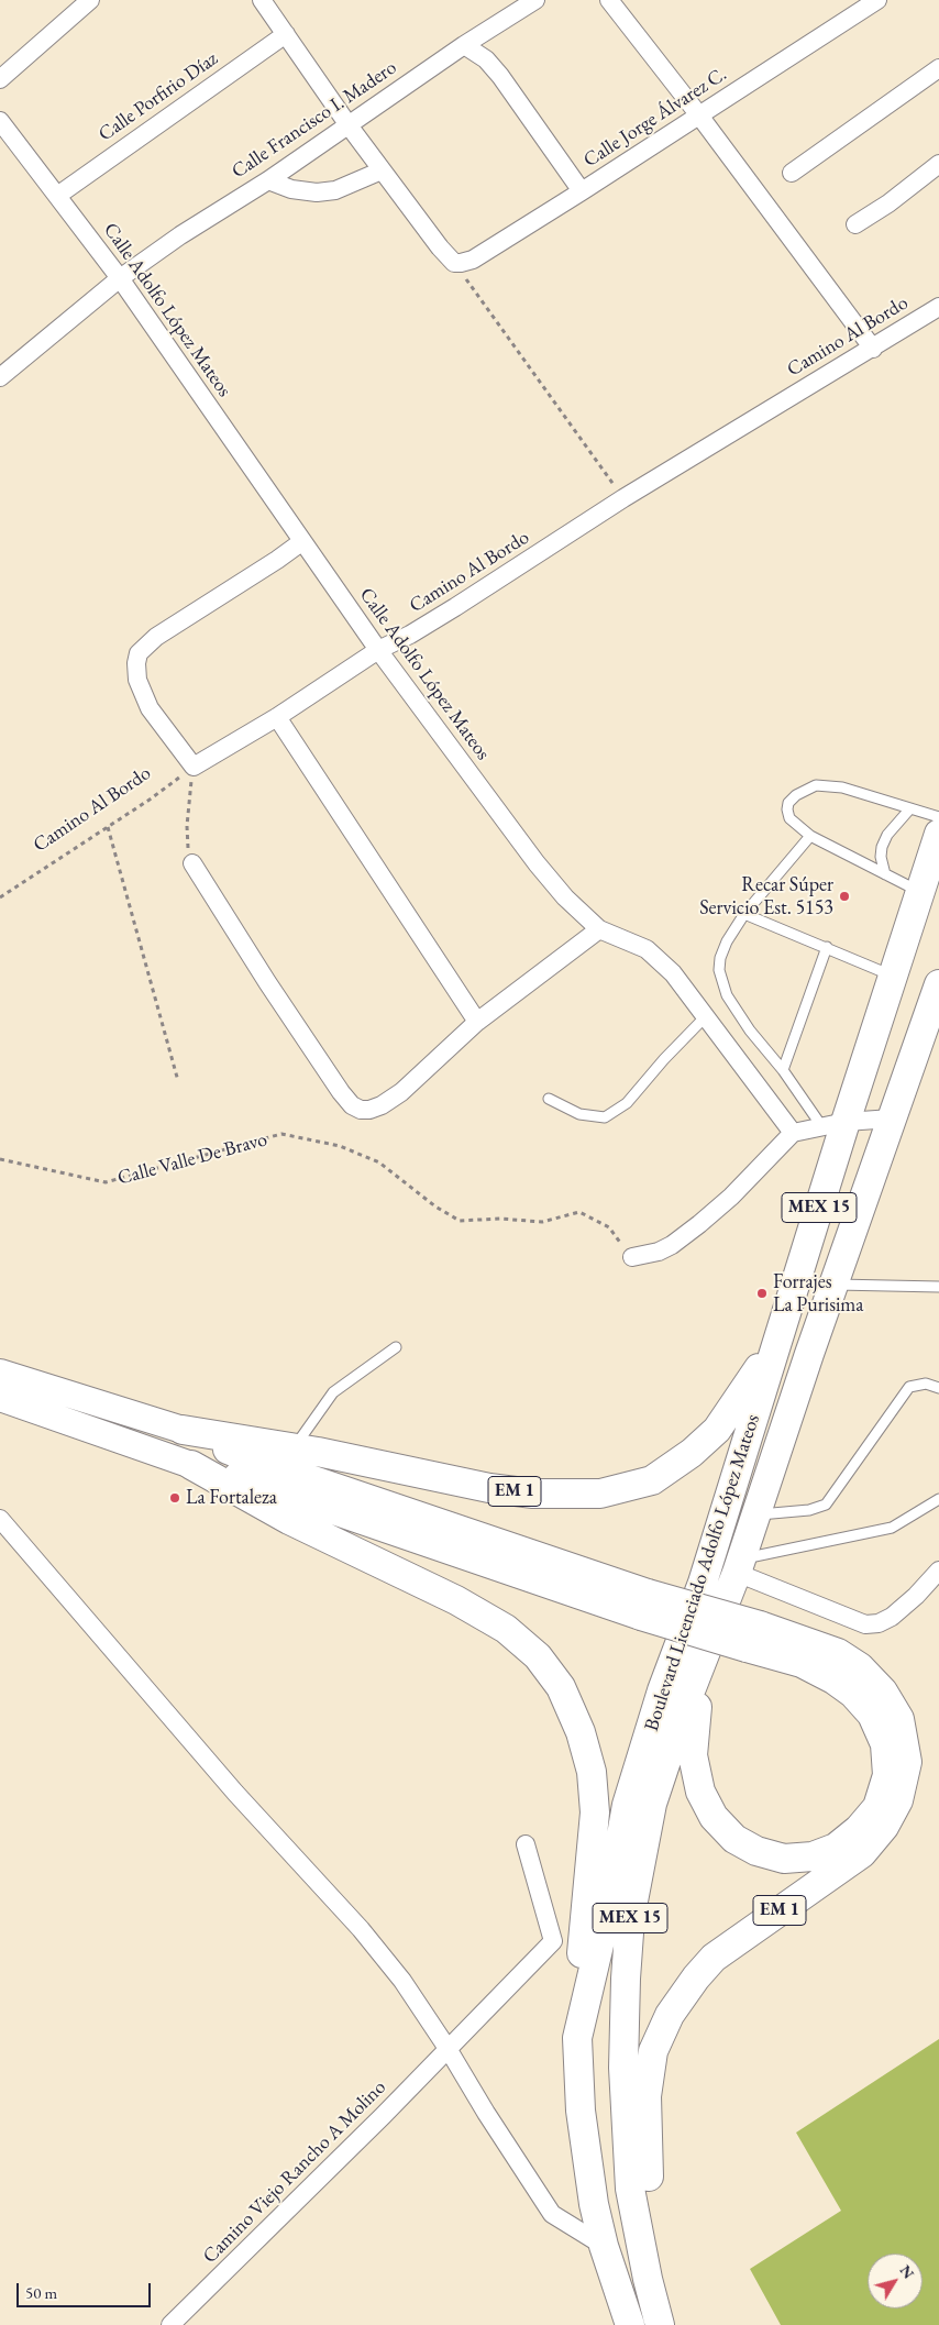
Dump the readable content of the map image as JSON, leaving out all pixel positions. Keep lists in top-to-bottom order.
{
  "streets": {
    "main road": ["MEX 15", "EM 1", "Boulevard Licenciado Adolfo López Mateos"],
    "street": [
      "Calle Porfirio Díaz",
      "Calle Jorge Álvarez C.",
      "Calle Francisco I. Madero",
      "Calle Adolfo López Mateos",
      "Camino Al Bordo",
      "Camino Viejo Rancho A Molino"
    ],
    "path": ["Calle Valle De Bravo"]
  },
  "crossings": [
    ["Calle Porfirio Díaz", "Calle Adolfo López Mateos"],
    ["Calle Francisco I. Madero", "Calle Adolfo López Mateos"],
    ["Calle Adolfo López Mateos", "Camino Al Bordo"],
    ["EM 1", "Boulevard Licenciado Adolfo López Mateos"]
  ],
  "places": ["Recar Súper Servicio Est. 5153", "Forrajes La Purisima", "La Fortaleza"],
  "scale_bar": "50 m",
  "north": "top right"
}
